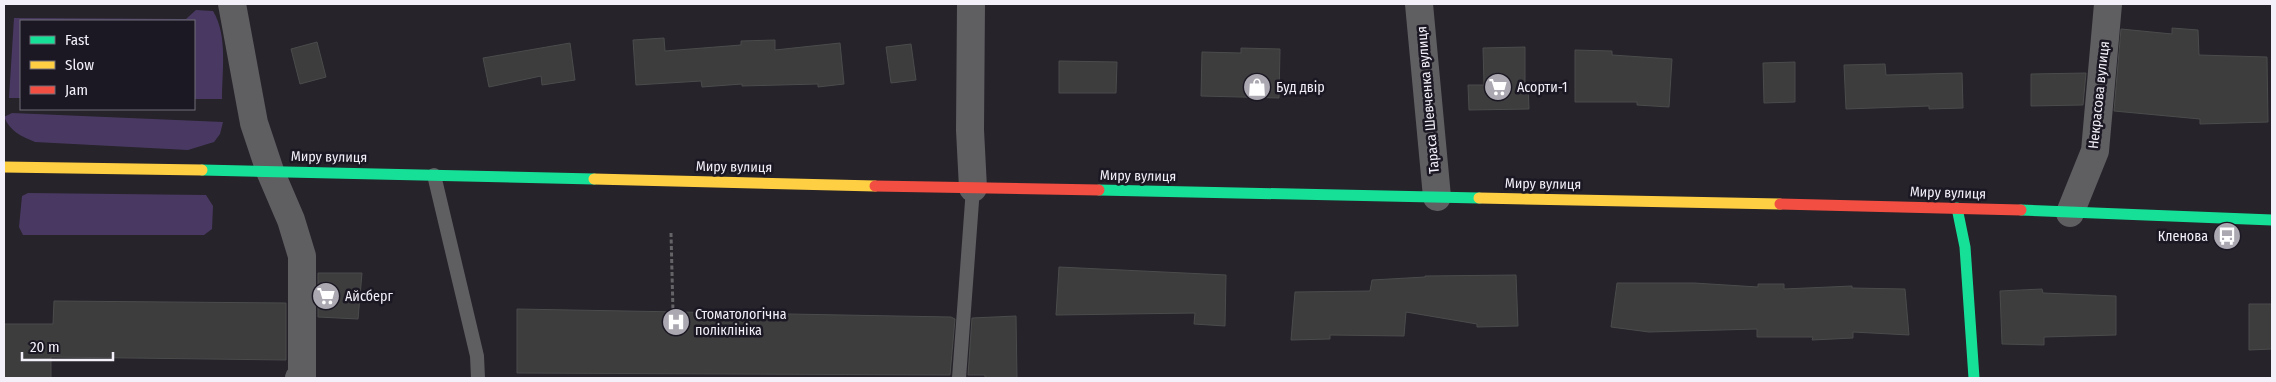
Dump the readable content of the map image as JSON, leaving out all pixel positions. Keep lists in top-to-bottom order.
{
  "streets": {
    "street": ["Некрасова вулиця", "Тараса Шевченка вулиця", "Миру вулиця"]
  },
  "crossings": [
    ["Некрасова вулиця", "Миру вулиця"],
    ["Тараса Шевченка вулиця", "Миру вулиця"]
  ],
  "places": {
    "shop": ["Буд двір"],
    "supermarket": ["Асорти-1", "Айсберг"],
    "bus stop": ["Кленова"],
    "hospital": ["Стоматологічна поліклініка"]
  },
  "legend": ["Fast", "Slow", "Jam"],
  "scale_bar": "20 m"
}
